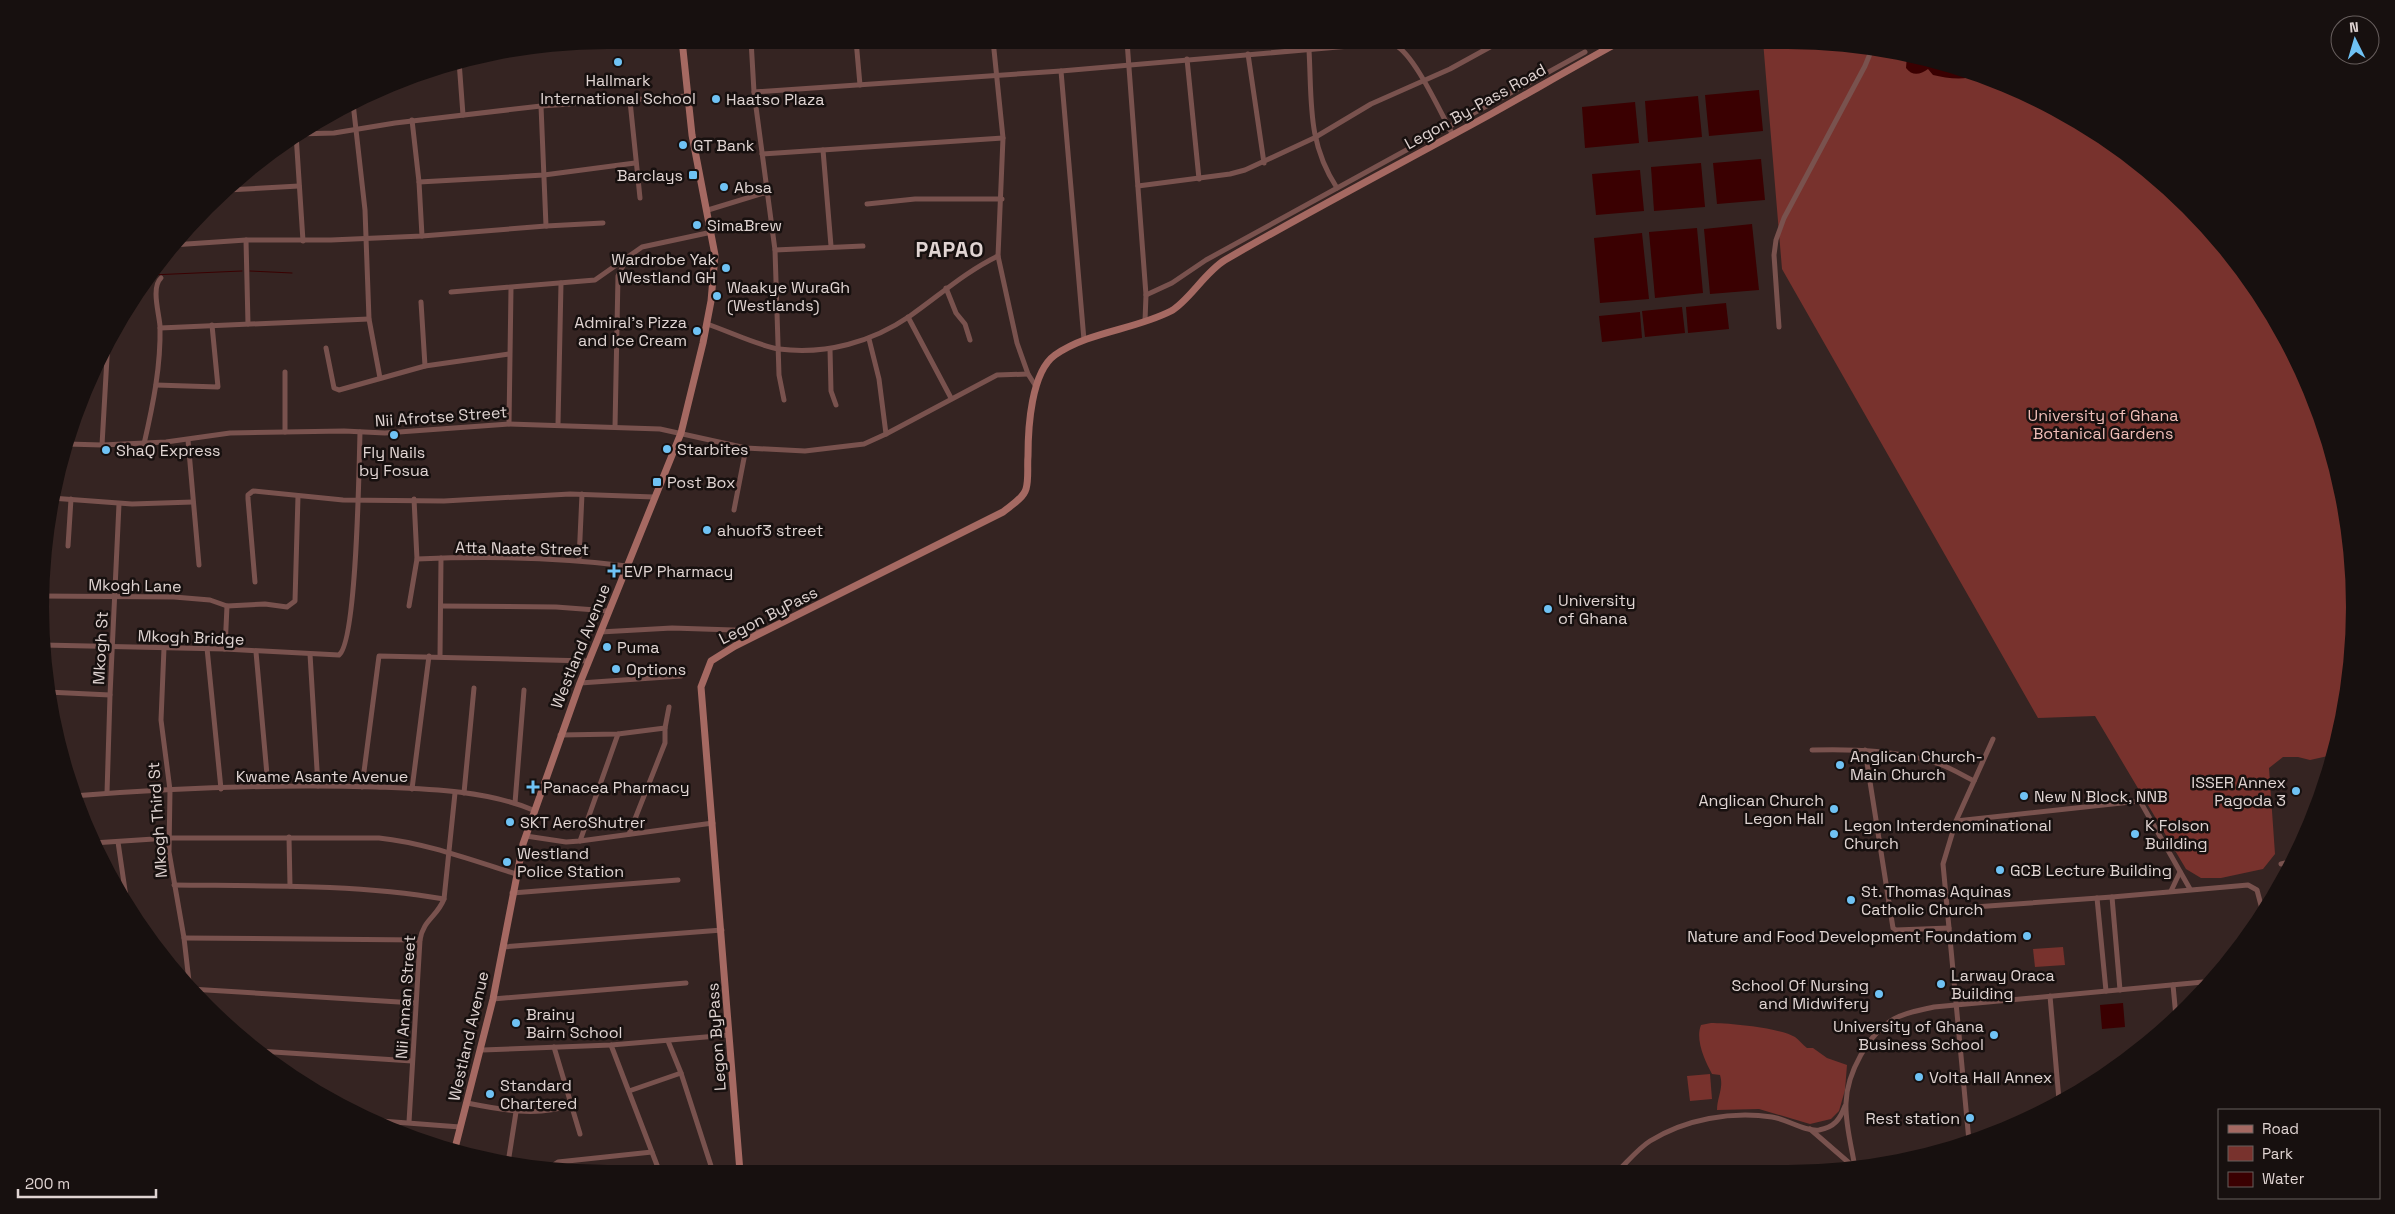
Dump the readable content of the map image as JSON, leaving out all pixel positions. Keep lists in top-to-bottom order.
{
  "streets": {
    "street": [
      "Legon By-Pass Road",
      "Nii Afrotse Street",
      "Atta Naate Street",
      "Mkogh Lane",
      "Legon ByPass",
      "Mkogh Bridge",
      "Westland Avenue",
      "Mkogh St",
      "Kwame Asante Avenue",
      "Mkogh Third St",
      "Nii Annan Street"
    ]
  },
  "crossings": [
    ["Legon By-Pass Road", "Legon ByPass"],
    ["Nii Afrotse Street", "Westland Avenue"],
    ["Atta Naate Street", "Westland Avenue"],
    ["Mkogh Lane", "Mkogh St"],
    ["Mkogh Bridge", "Mkogh St"],
    ["Mkogh Bridge", "Mkogh Third St"],
    ["Westland Avenue", "Kwame Asante Avenue"],
    ["Mkogh St", "Kwame Asante Avenue"],
    ["Kwame Asante Avenue", "Mkogh Third St"],
    ["Kwame Asante Avenue", "Nii Annan Street"]
  ],
  "districts": ["PAPAO"],
  "parks": ["University of Ghana Botanical Gardens"],
  "places": {
    "other": [
      "Hallmark International School",
      "Haatso Plaza",
      "GT Bank",
      "Absa",
      "SimaBrew",
      "Wardrobe Yak Westland GH",
      "Waakye WuraGh (Westlands)",
      "Admiral’s Pizza and Ice Cream",
      "Fly Nails by Fosua",
      "Starbites",
      "ShaQ Express",
      "ahuof3 street",
      "University of Ghana",
      "Puma",
      "Options",
      "Anglican Church- Main Church",
      "ISSER Annex Pagoda 3",
      "New N Block, NNB",
      "Anglican Church Legon Hall",
      "SKT AeroShutrer",
      "Legon Interdenominational Church",
      "K Folson Building",
      "Westland Police Station",
      "GCB Lecture Building",
      "St. Thomas Aquinas Catholic Church",
      "Nature and Food Development Foundatiom",
      "Larway Oraca Building",
      "School Of Nursing and Midwifery",
      "Brainy Bairn School",
      "University of Ghana Business School",
      "Volta Hall Annex",
      "Standard Chartered",
      "Rest station"
    ],
    "transit": ["Barclays", "Post Box"],
    "health": ["EVP Pharmacy", "Panacea Pharmacy"]
  },
  "legend": ["Road", "Park", "Water"],
  "scale_bar": "200 m",
  "north": "top"
}
